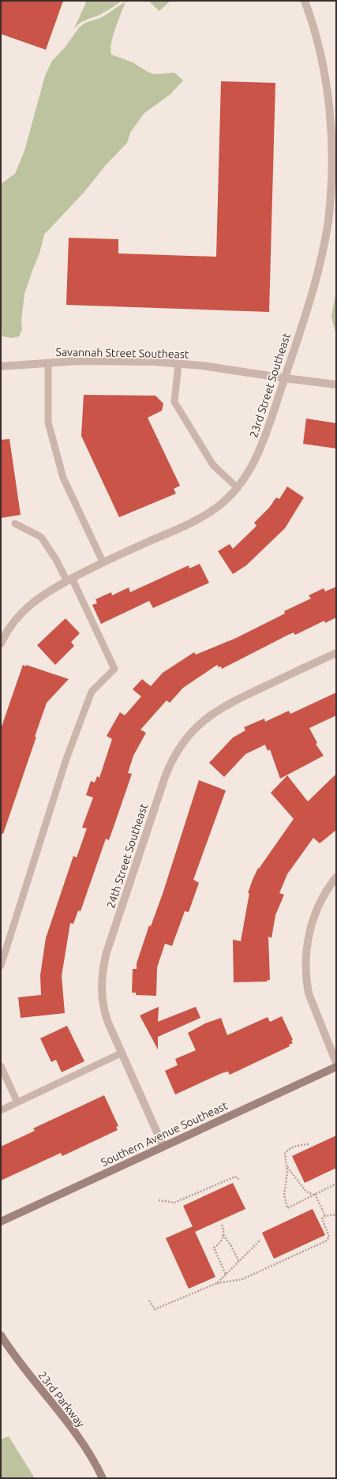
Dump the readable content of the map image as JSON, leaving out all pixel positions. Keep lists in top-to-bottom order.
{
  "streets": {
    "main road": ["Southern Avenue Southeast", "23rd Parkway"],
    "street": ["Savannah Street Southeast", "23rd Street Southeast", "24th Street Southeast"]
  },
  "crossings": [
    ["Savannah Street Southeast", "23rd Street Southeast"],
    ["24th Street Southeast", "Southern Avenue Southeast"]
  ]
}
